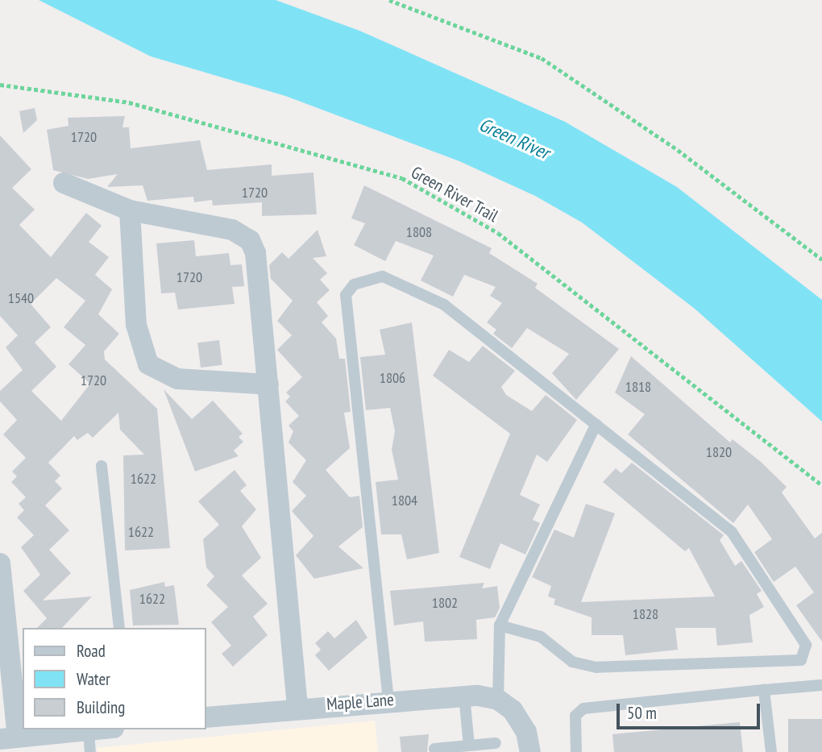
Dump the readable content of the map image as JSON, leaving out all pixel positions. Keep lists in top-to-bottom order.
{
  "streets": {
    "street": ["Maple Lane"],
    "path": ["Green River Trail"]
  },
  "water": ["Green River"],
  "house_numbers": [
    "1720",
    "1720",
    "1808",
    "1720",
    "1540",
    "1806",
    "1720",
    "1818",
    "1820",
    "1622",
    "1804",
    "1622",
    "1622",
    "1802",
    "1828"
  ],
  "legend": ["Road", "Water", "Building"],
  "scale_bar": "50 m"
}
